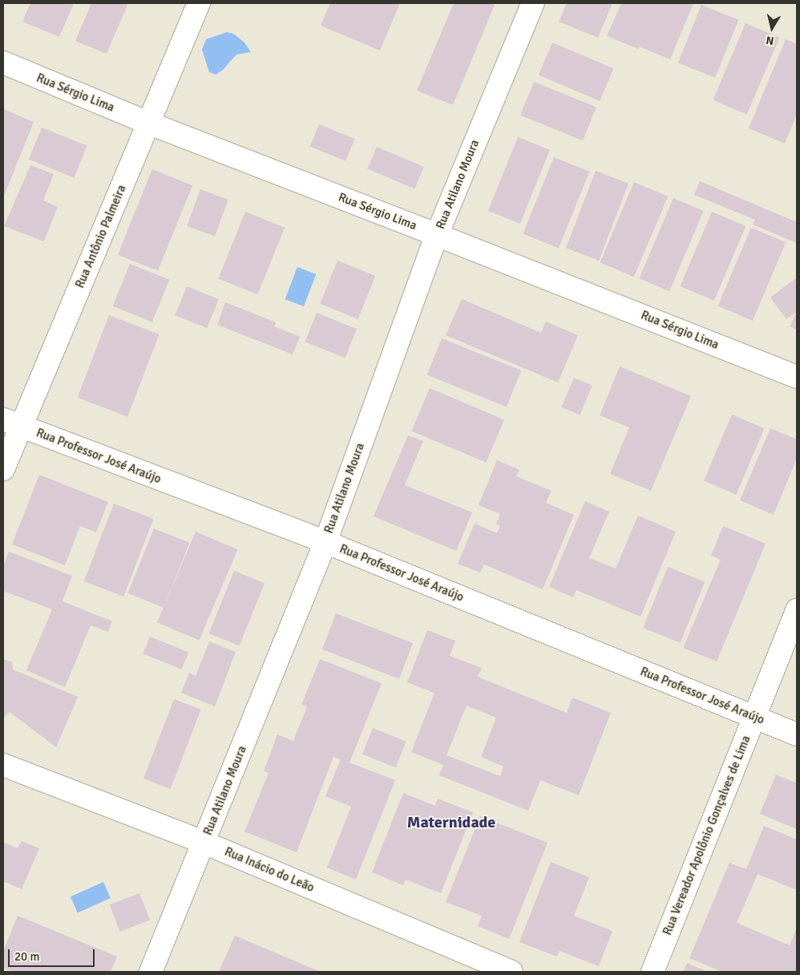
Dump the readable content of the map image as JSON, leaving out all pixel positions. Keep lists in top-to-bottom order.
{
  "streets": {
    "street": [
      "Rua Sérgio Lima",
      "Rua Atilano Moura",
      "Rua Antônio Palmeira",
      "Rua Professor José Araújo",
      "Rua Vereador Apolônio Gonçalves de Lima",
      "Rua Inácio do Leão"
    ]
  },
  "crossings": [
    ["Rua Sérgio Lima", "Rua Atilano Moura"],
    ["Rua Sérgio Lima", "Rua Antônio Palmeira"],
    ["Rua Atilano Moura", "Rua Professor José Araújo"],
    ["Rua Atilano Moura", "Rua Inácio do Leão"],
    ["Rua Antônio Palmeira", "Rua Professor José Araújo"],
    ["Rua Professor José Araújo", "Rua Vereador Apolônio Gonçalves de Lima"]
  ],
  "districts": ["Maternidade"],
  "scale_bar": "20 m",
  "north": "bottom"
}
